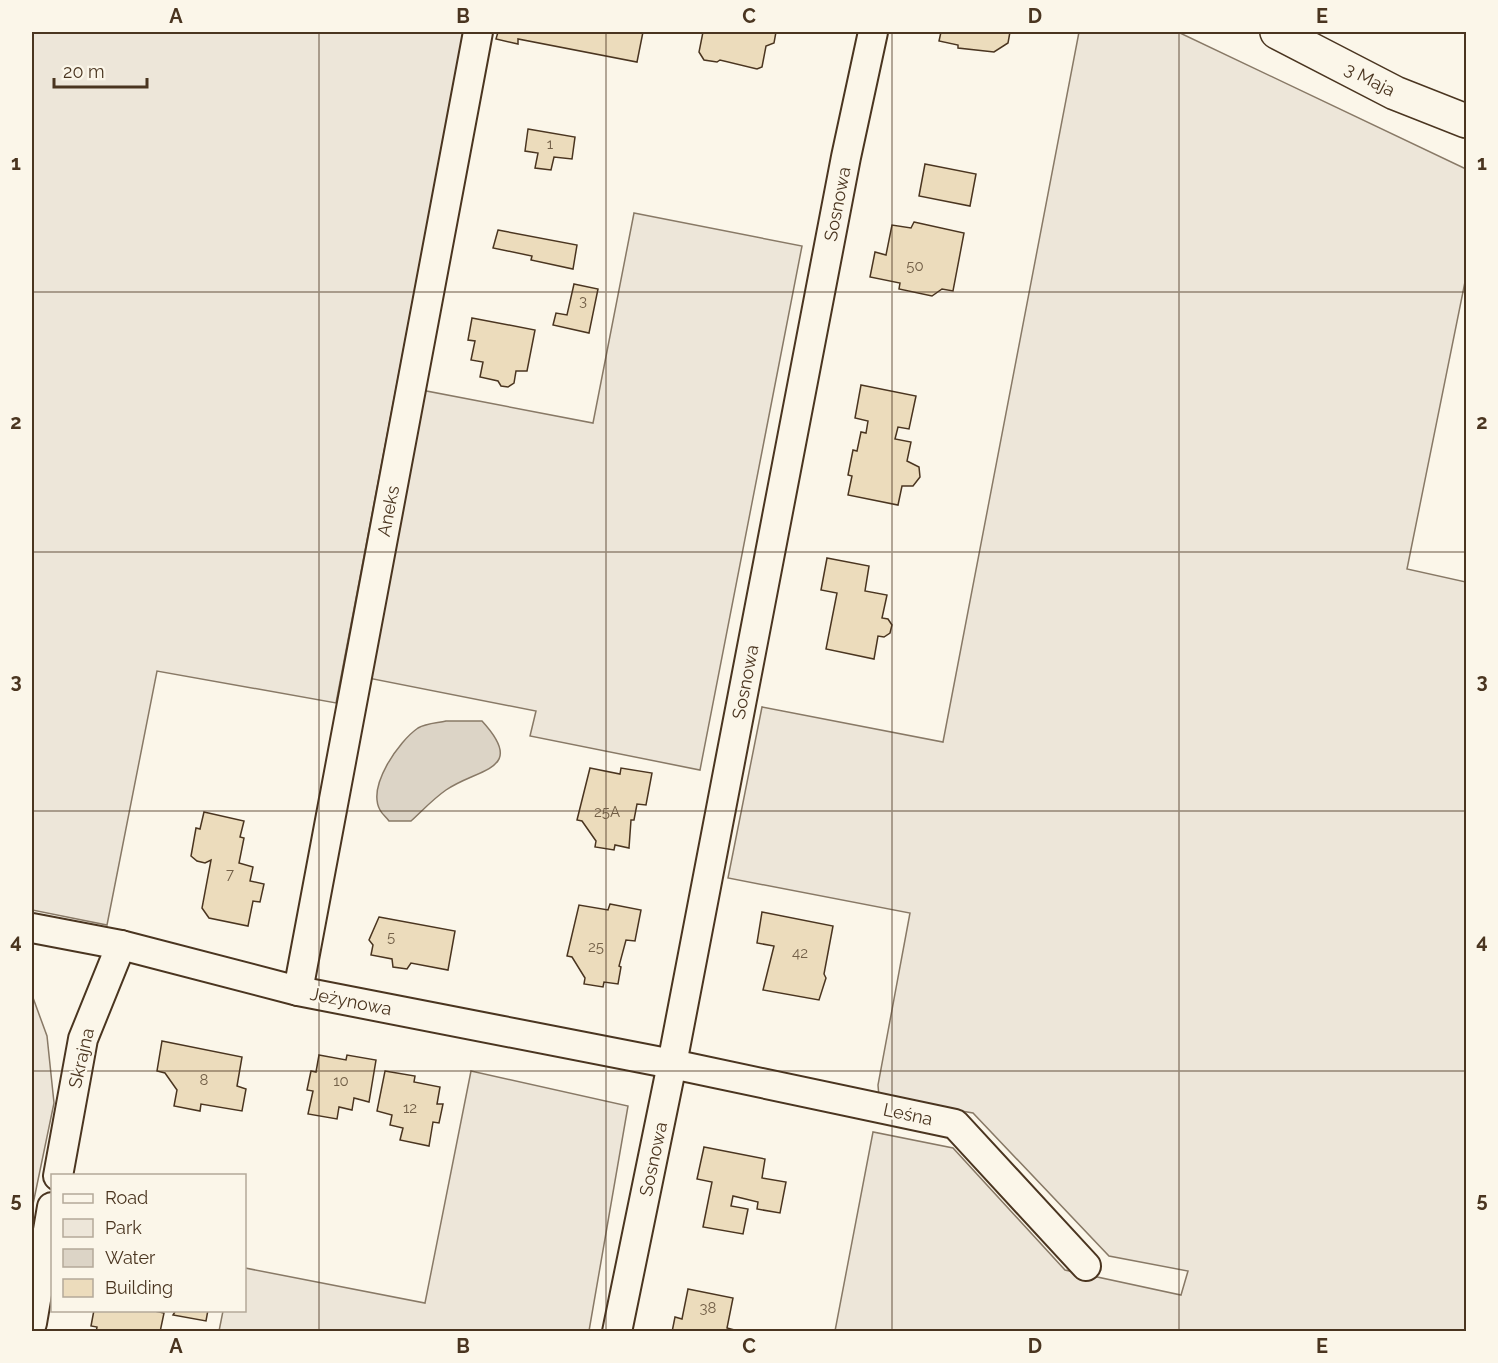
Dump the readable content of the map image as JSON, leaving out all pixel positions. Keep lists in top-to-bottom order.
{
  "streets": {
    "street": [
      "3 Maja",
      "Sosnowa",
      "Aneks",
      "Jeżynowa",
      "Skrajna",
      "Leśna"
    ]
  },
  "crossings": [
    ["Sosnowa", "Jeżynowa"],
    ["Sosnowa", "Leśna"],
    ["Aneks", "Jeżynowa"],
    ["Jeżynowa", "Skrajna"],
    ["Jeżynowa", "Leśna"]
  ],
  "house_numbers": [
    "1",
    "50",
    "3",
    "25A",
    "7",
    "5",
    "25",
    "42",
    "8",
    "10",
    "12",
    "38"
  ],
  "legend": [
    "Road",
    "Park",
    "Water",
    "Building"
  ],
  "scale_bar": "20 m",
  "grid": {
    "columns": [
      "A",
      "B",
      "C",
      "D",
      "E"
    ],
    "rows": [
      "1",
      "2",
      "3",
      "4",
      "5"
    ]
  }
}
